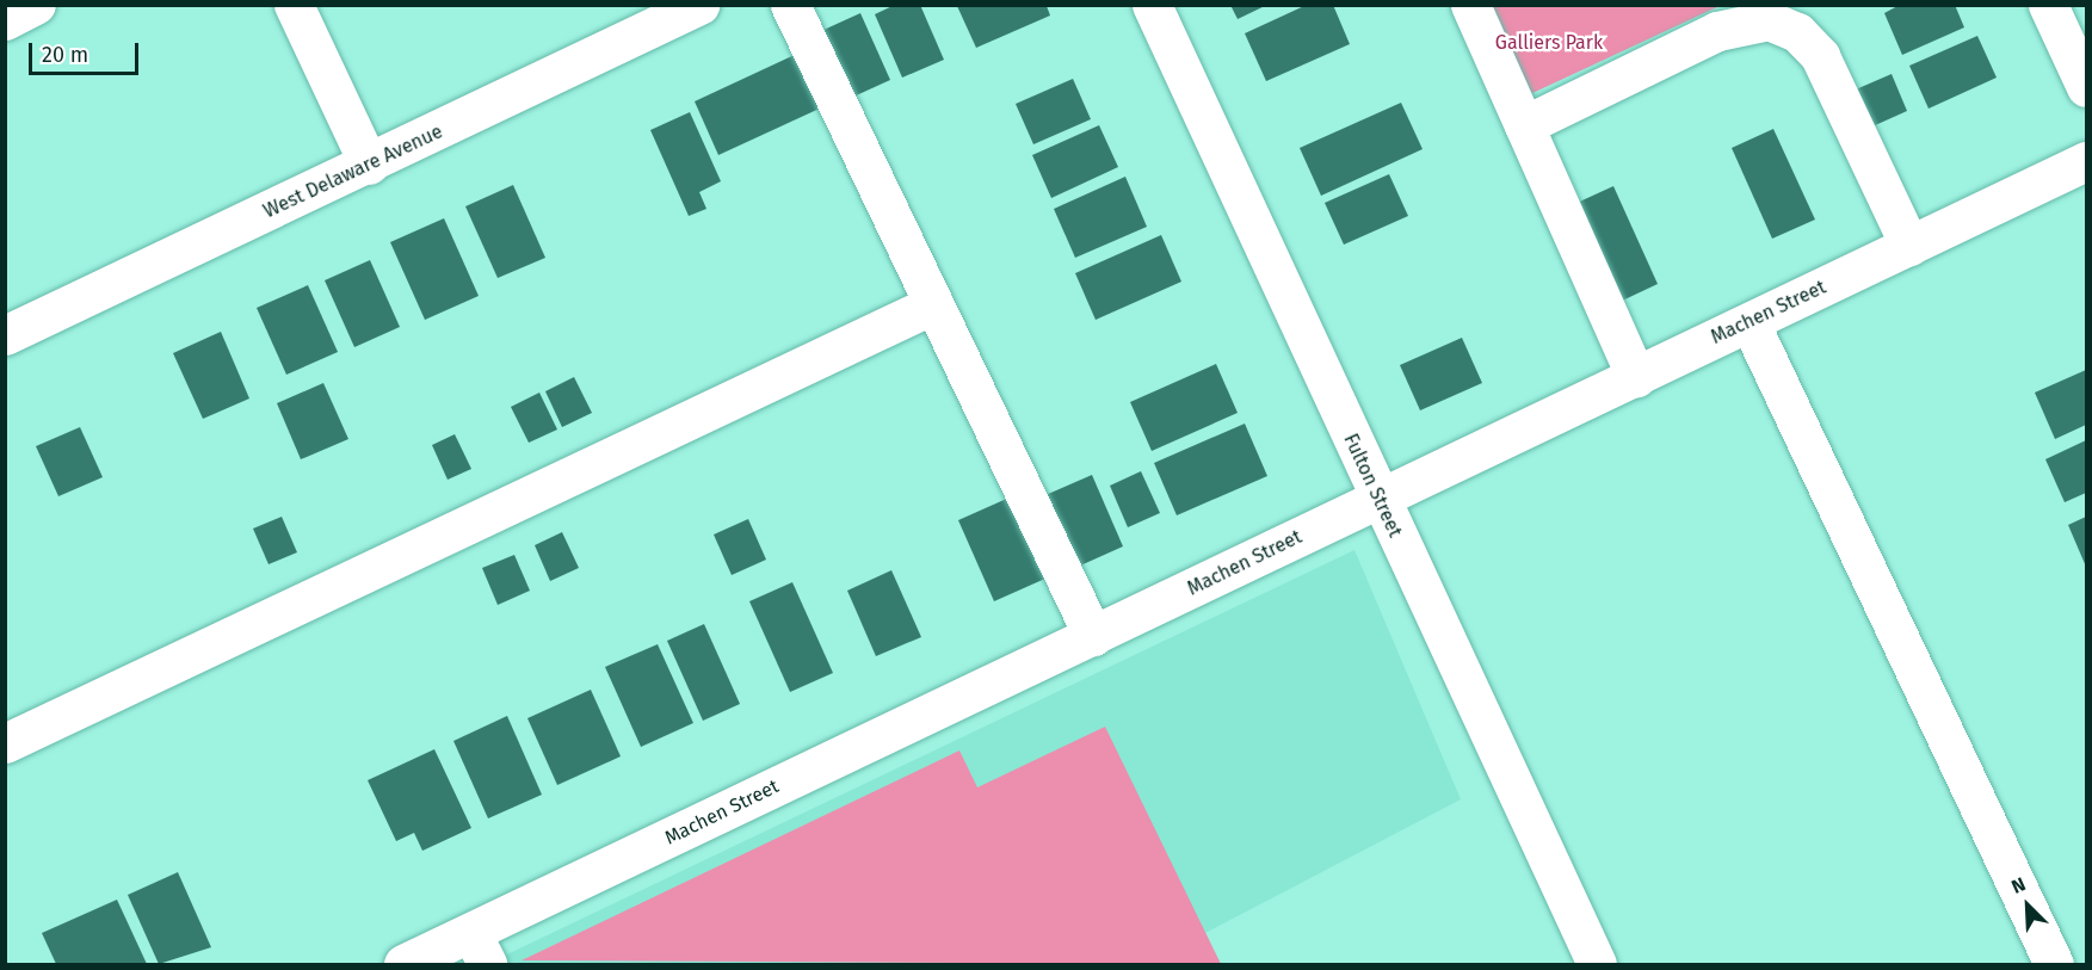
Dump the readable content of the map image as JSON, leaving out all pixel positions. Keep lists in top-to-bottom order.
{
  "streets": {
    "street": ["West Delaware Avenue", "Machen Street", "Fulton Street"]
  },
  "crossings": [
    ["Machen Street", "Fulton Street"]
  ],
  "parks": ["Galliers Park"],
  "scale_bar": "20 m",
  "north": "top left"
}
